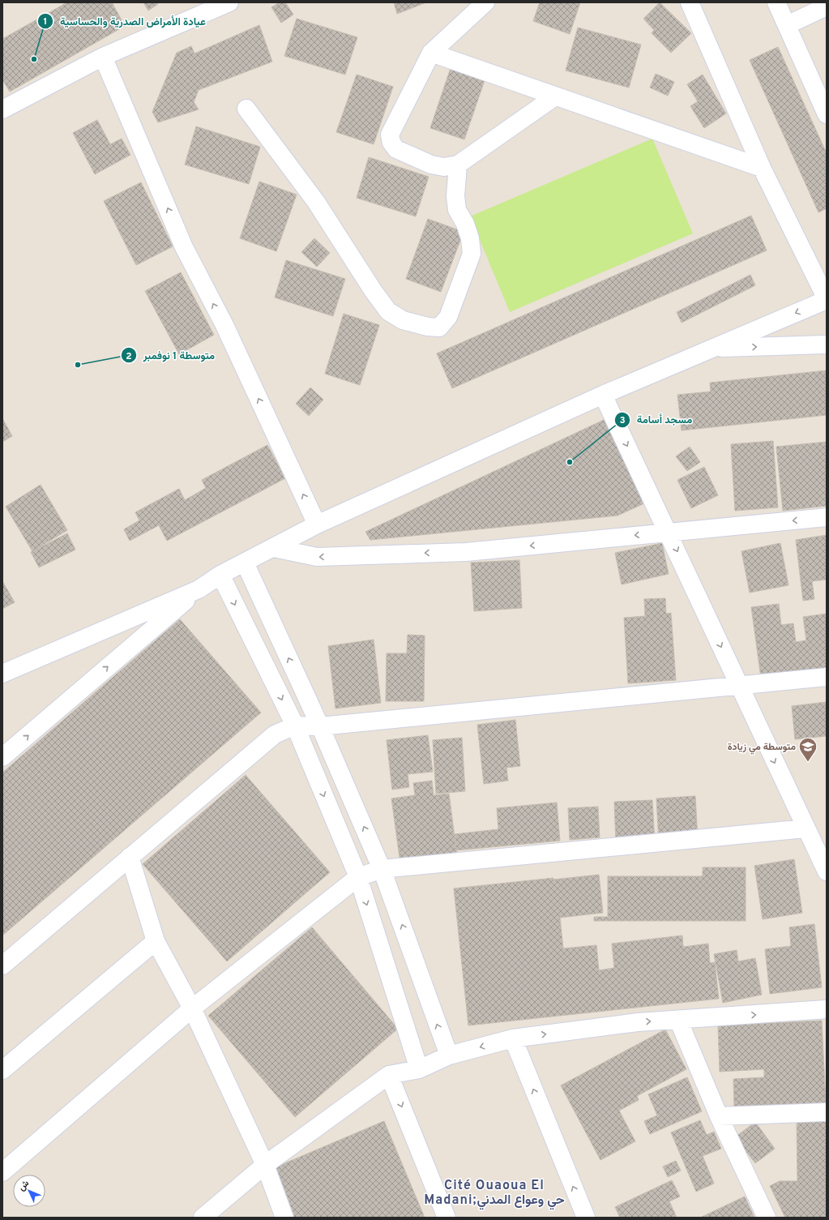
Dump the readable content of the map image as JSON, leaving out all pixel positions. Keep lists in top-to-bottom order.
{
  "districts": ["Cité Ouaoua El Madani;حي وعواع المدني"],
  "places": {
    "other": ["عيادة الأمراض الصدرية والحساسية", "متوسطة 1 نوفمبر", "مسجد أسامة"],
    "school or university": ["متوسطة مي زيادة"]
  },
  "north": "top left"
}
